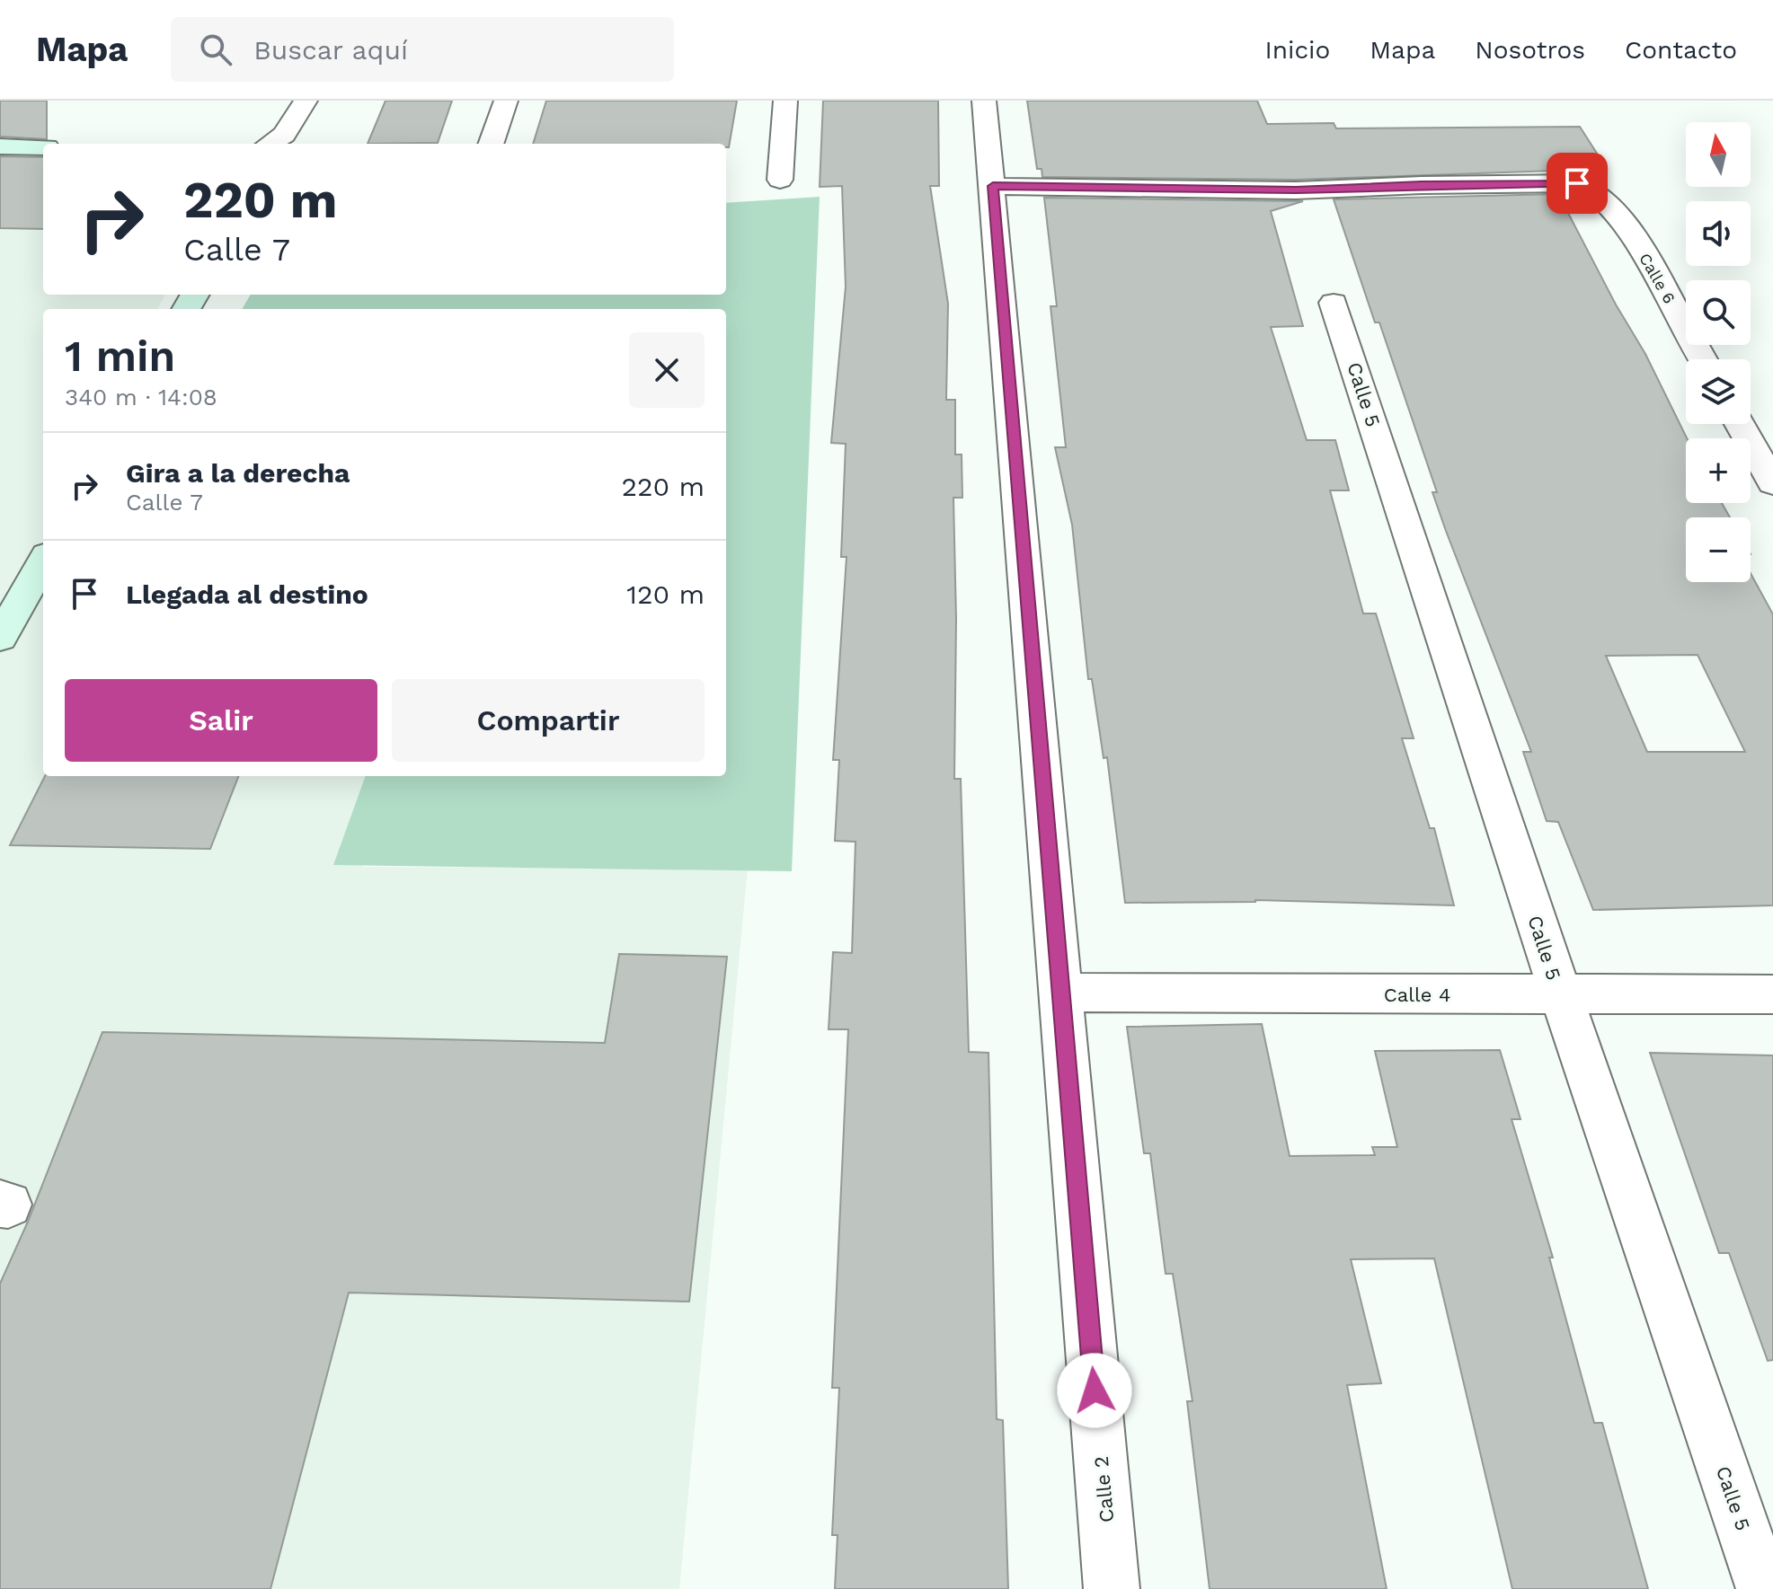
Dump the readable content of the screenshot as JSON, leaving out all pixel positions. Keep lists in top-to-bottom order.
{
  "streets": {
    "street": [
      "Calle 6",
      "Calle 5",
      "Calle 4",
      "Calle 2"
    ]
  },
  "crossings": [
    ["Calle 6", "Calle 2"],
    ["Calle 5", "Calle 4"],
    ["Calle 4", "Calle 2"]
  ],
  "north": "top",
  "page": {
    "header": "Mapa",
    "search": "Buscar aquí",
    "nav": [
      "Inicio",
      "Mapa",
      "Nosotros",
      "Contacto"
    ],
    "map_buttons": ["+", "−"],
    "turn": ["220 m", "Calle 7"],
    "heading": ["1 min", "340 m · 14:08"],
    "list": [
      {
        "name": "Gira a la derecha",
        "note": "Calle 7",
        "value": "220 m"
      },
      {
        "name": "Llegada al destino",
        "value": "120 m"
      }
    ],
    "buttons": ["Salir", "Compartir"]
  }
}
